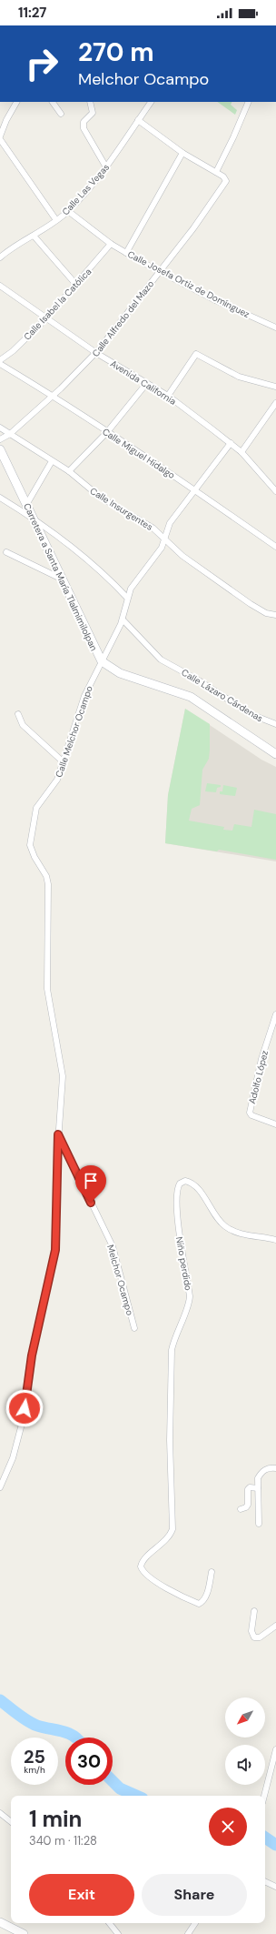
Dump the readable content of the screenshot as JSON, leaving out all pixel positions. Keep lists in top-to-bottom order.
{
  "streets": {
    "main road": ["Carretera a Santa María Tlalmimilolpan"],
    "street": [
      "Calle Las Vegas",
      "Calle Josefa Ortiz de Domínguez",
      "Calle Isabel la Católica",
      "Calle Alfredo del Mazo",
      "Avenida California",
      "Calle Miguel Hidalgo",
      "Calle Insurgentes",
      "Calle Lázaro Cárdenas",
      "Calle Melchor Ocampo",
      "Adolfo López",
      "Niño perdido",
      "Melchor Ocampo"
    ]
  },
  "crossings": [
    ["Calle Las Vegas", "Calle Josefa Ortiz de Domínguez"],
    ["Calle Josefa Ortiz de Domínguez", "Calle Isabel la Católica"],
    ["Calle Josefa Ortiz de Domínguez", "Calle Alfredo del Mazo"],
    ["Calle Isabel la Católica", "Avenida California"],
    ["Calle Alfredo del Mazo", "Avenida California"],
    ["Calle Alfredo del Mazo", "Calle Miguel Hidalgo"],
    ["Calle Alfredo del Mazo", "Calle Insurgentes"],
    ["Avenida California", "Calle Melchor Ocampo"],
    ["Calle Miguel Hidalgo", "Calle Melchor Ocampo"],
    ["Calle Insurgentes", "Calle Melchor Ocampo"],
    ["Carretera a Santa María Tlalmimilolpan", "Calle Melchor Ocampo"],
    ["Calle Lázaro Cárdenas", "Calle Melchor Ocampo"],
    ["Calle Melchor Ocampo", "Melchor Ocampo"]
  ],
  "north": "bottom left",
  "page": {
    "status": "11:27",
    "turn": ["270 m", "Melchor Ocampo"],
    "speed": "25 km/h",
    "limit": "30",
    "heading": ["1 min", "340 m · 11:28"],
    "buttons": ["Exit", "Share"]
  }
}
